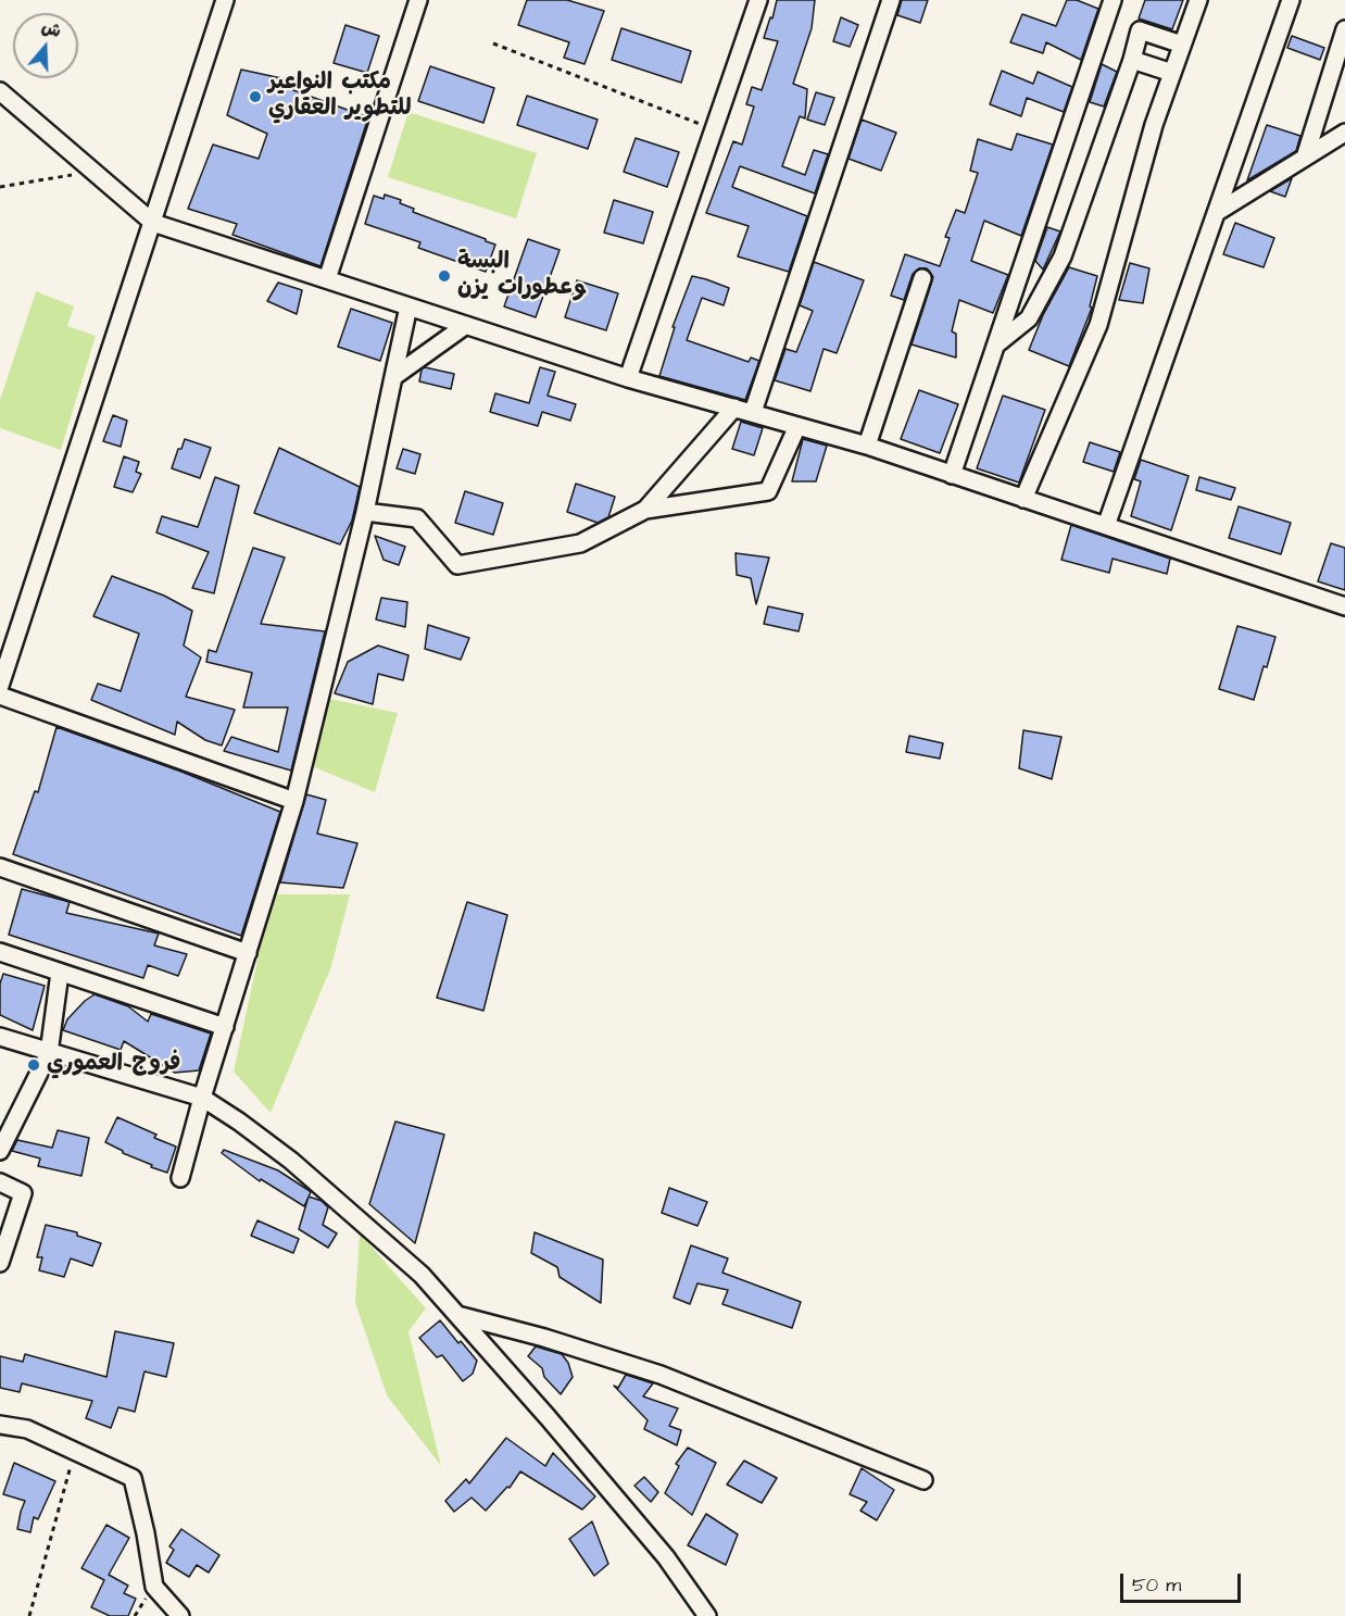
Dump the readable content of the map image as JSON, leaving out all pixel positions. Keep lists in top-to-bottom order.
{
  "places": ["مكتب النواعير للتطوير العقاري", "البسة وعطورات يزن", "فروج العموري"],
  "scale_bar": "50 m",
  "north": "top"
}
